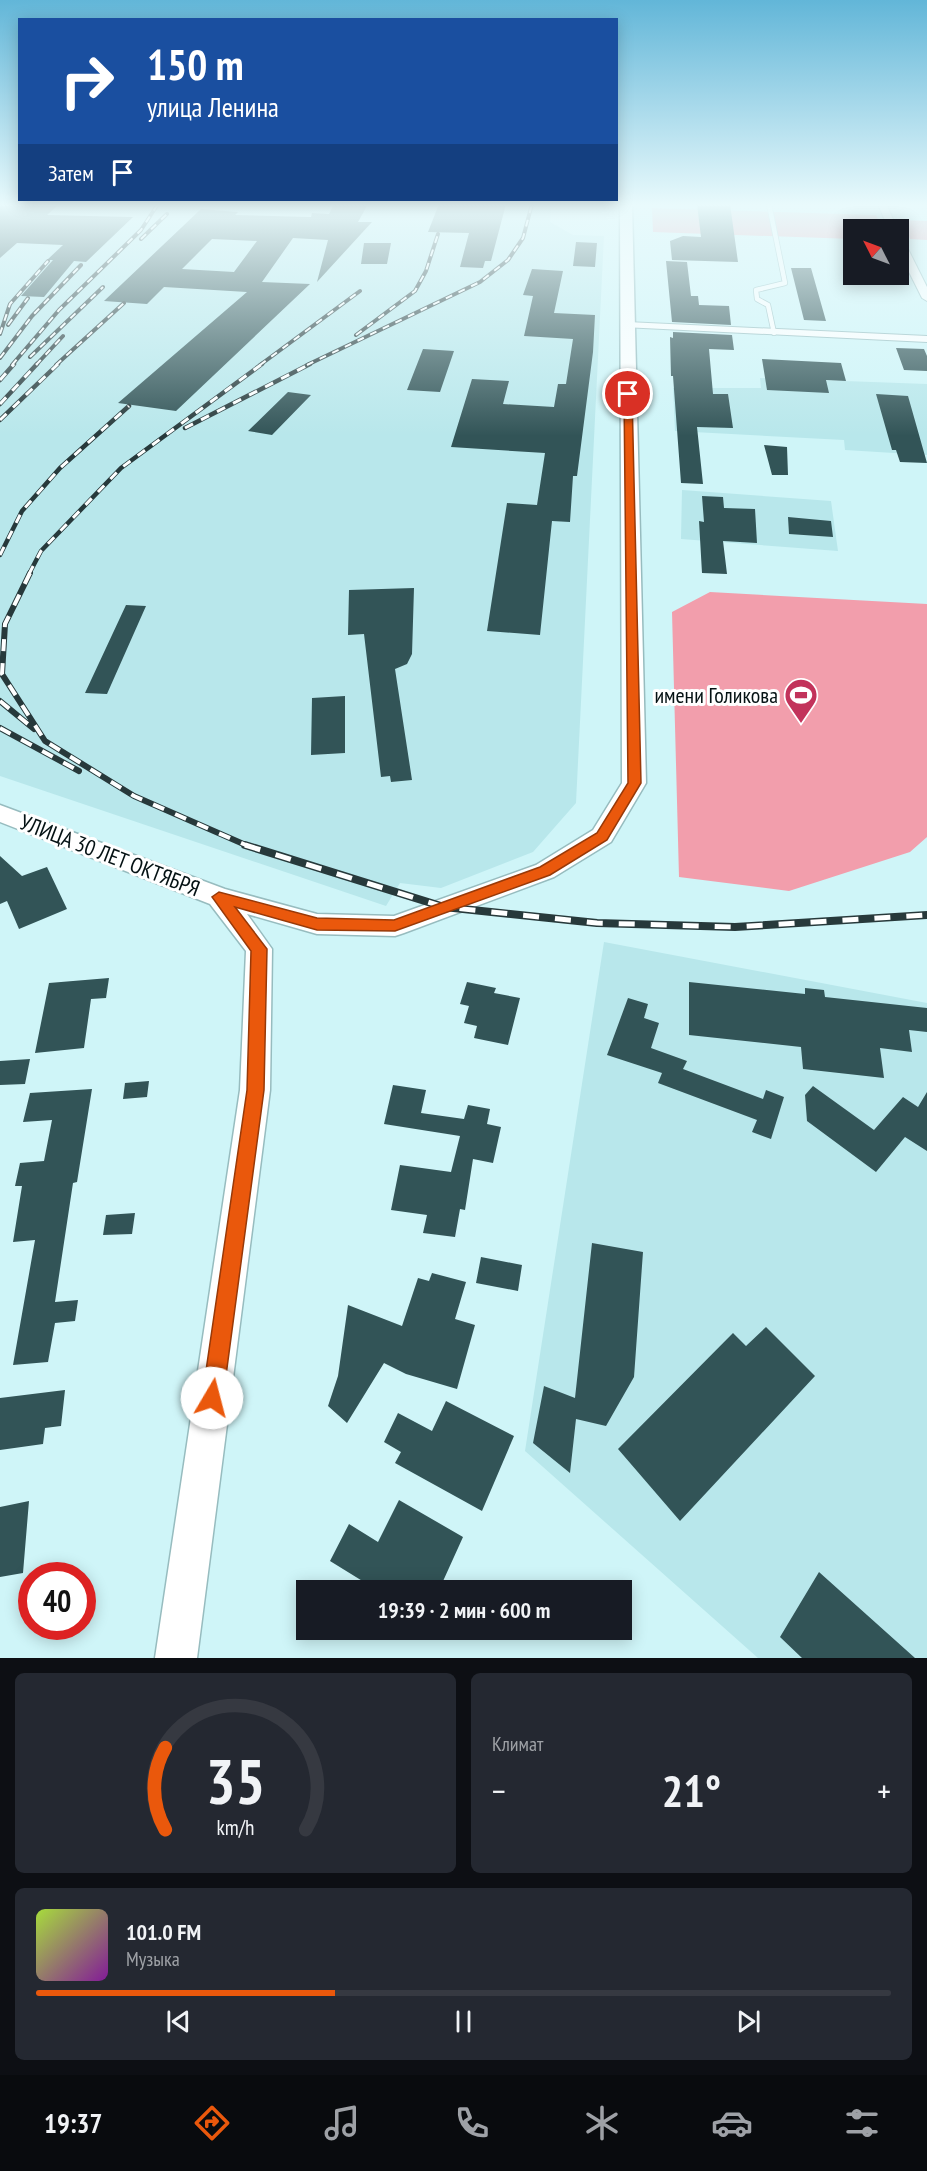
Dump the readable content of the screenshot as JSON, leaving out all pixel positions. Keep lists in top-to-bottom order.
{
  "streets": {
    "street": ["УЛИЦА 30 ЛЕТ ОКТЯБРЯ"]
  },
  "places": {
    "sports": ["имени Голикова"]
  },
  "north": "top left",
  "page": {
    "turn": ["150 m", "улица Ленина"],
    "then": "Затем",
    "limit": "40",
    "trip": "19:39 · 2 мин · 600 m",
    "tile": "Климат",
    "heat": ["−", "21°", "+"],
    "song": ["101.0 FM", "Музыка"],
    "tabs": "19:37",
    "gauge": ["35", "km/h"]
  }
}
